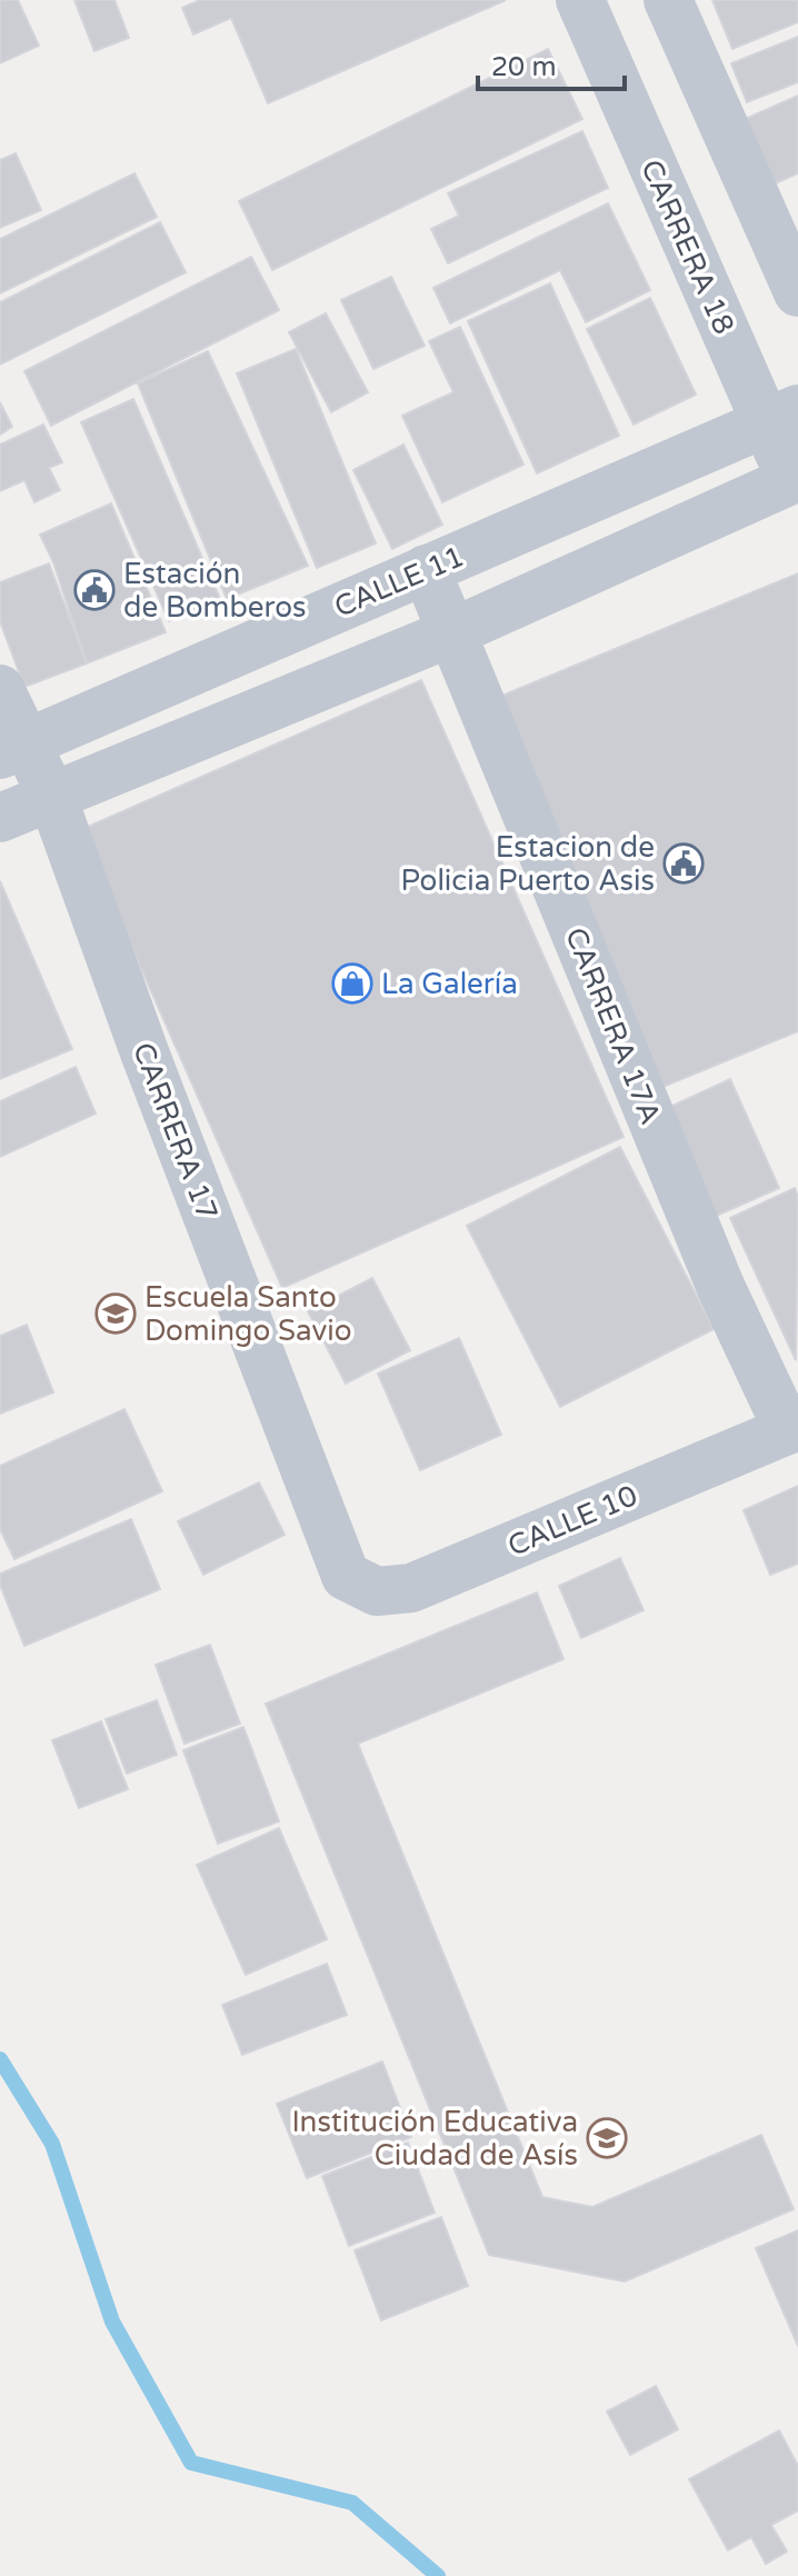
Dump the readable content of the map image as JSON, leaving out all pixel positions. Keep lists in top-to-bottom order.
{
  "streets": {
    "street": [
      "CARRERA 18",
      "CALLE 11",
      "CARRERA 17A",
      "CARRERA 17",
      "CALLE 10"
    ]
  },
  "crossings": [
    ["CARRERA 18", "CALLE 11"],
    ["CALLE 11", "CARRERA 17A"],
    ["CALLE 11", "CARRERA 17"],
    ["CARRERA 17A", "CALLE 10"],
    ["CARRERA 17", "CALLE 10"]
  ],
  "places": {
    "public building": ["Estación de Bomberos", "Estacion de Policia Puerto Asis"],
    "shop": ["La Galería"],
    "school or university": ["Escuela Santo Domingo Savio", "Institución Educativa Ciudad de Asís"]
  },
  "scale_bar": "20 m"
}
